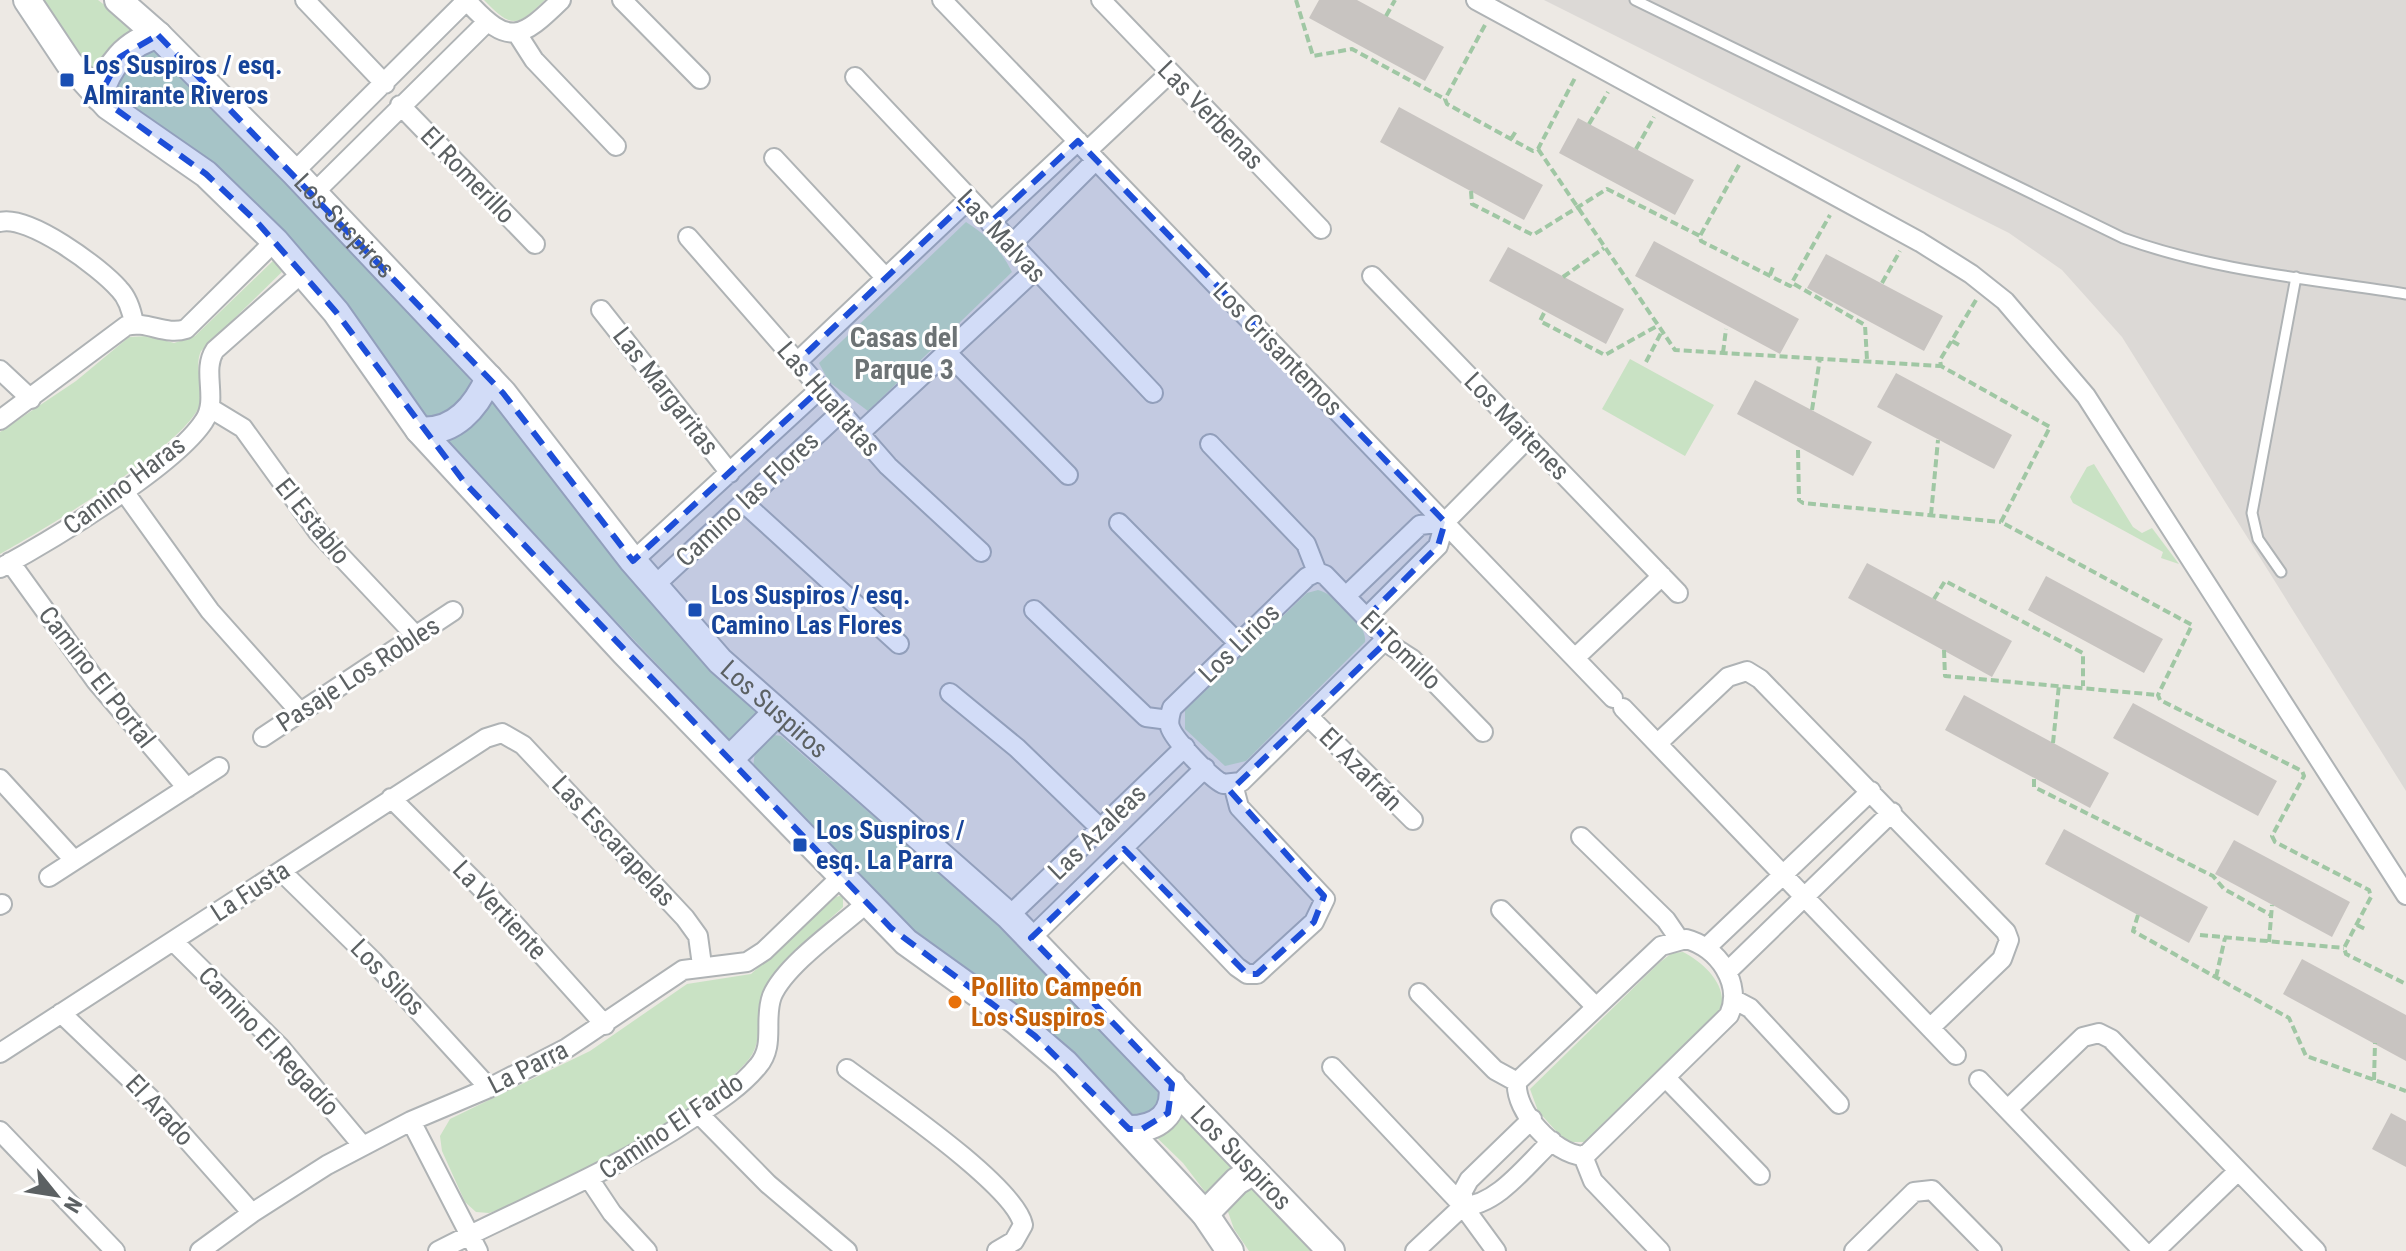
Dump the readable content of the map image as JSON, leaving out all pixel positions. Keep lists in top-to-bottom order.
{
  "streets": {
    "street": [
      "Las Verbenas",
      "El Romerillo",
      "Los Suspiros",
      "Las Malvas",
      "Los Crisantemos",
      "Las Margaritas",
      "Las Hualtatas",
      "Los Maitenes",
      "Camino Haras",
      "Camino las Flores",
      "El Establo",
      "Los Lirios",
      "El Tomillo",
      "Pasaje Los Robles",
      "Camino El Portal",
      "El Azafrán",
      "Las Azaleas",
      "Las Escarapelas",
      "La Fusta",
      "La Vertiente",
      "Los Silos",
      "Camino El Regadío",
      "La Parra",
      "El Arado",
      "Camino El Fardo"
    ]
  },
  "crossings": [
    ["Los Suspiros", "Camino las Flores"],
    ["Los Suspiros", "Las Azaleas"],
    ["Las Margaritas", "Camino las Flores"],
    ["Las Hualtatas", "Camino las Flores"],
    ["Camino Haras", "El Establo"],
    ["Camino Haras", "Camino El Portal"],
    ["El Establo", "Pasaje Los Robles"],
    ["Los Lirios", "El Tomillo"],
    ["Las Escarapelas", "La Fusta"],
    ["Las Escarapelas", "La Parra"],
    ["La Fusta", "La Vertiente"],
    ["La Fusta", "Los Silos"],
    ["La Fusta", "Camino El Regadío"],
    ["La Fusta", "El Arado"],
    ["La Vertiente", "La Parra"],
    ["Los Silos", "La Parra"],
    ["Camino El Regadío", "La Parra"],
    ["La Parra", "El Arado"]
  ],
  "districts": ["Casas del Parque 3"],
  "places": {
    "transit": ["Los Suspiros / esq. Almirante Riveros", "Los Suspiros / esq. Camino Las Flores", "Los Suspiros / esq. La Parra"],
    "other": ["Pollito Campeón Los Suspiros"]
  },
  "north": "bottom right"
}
